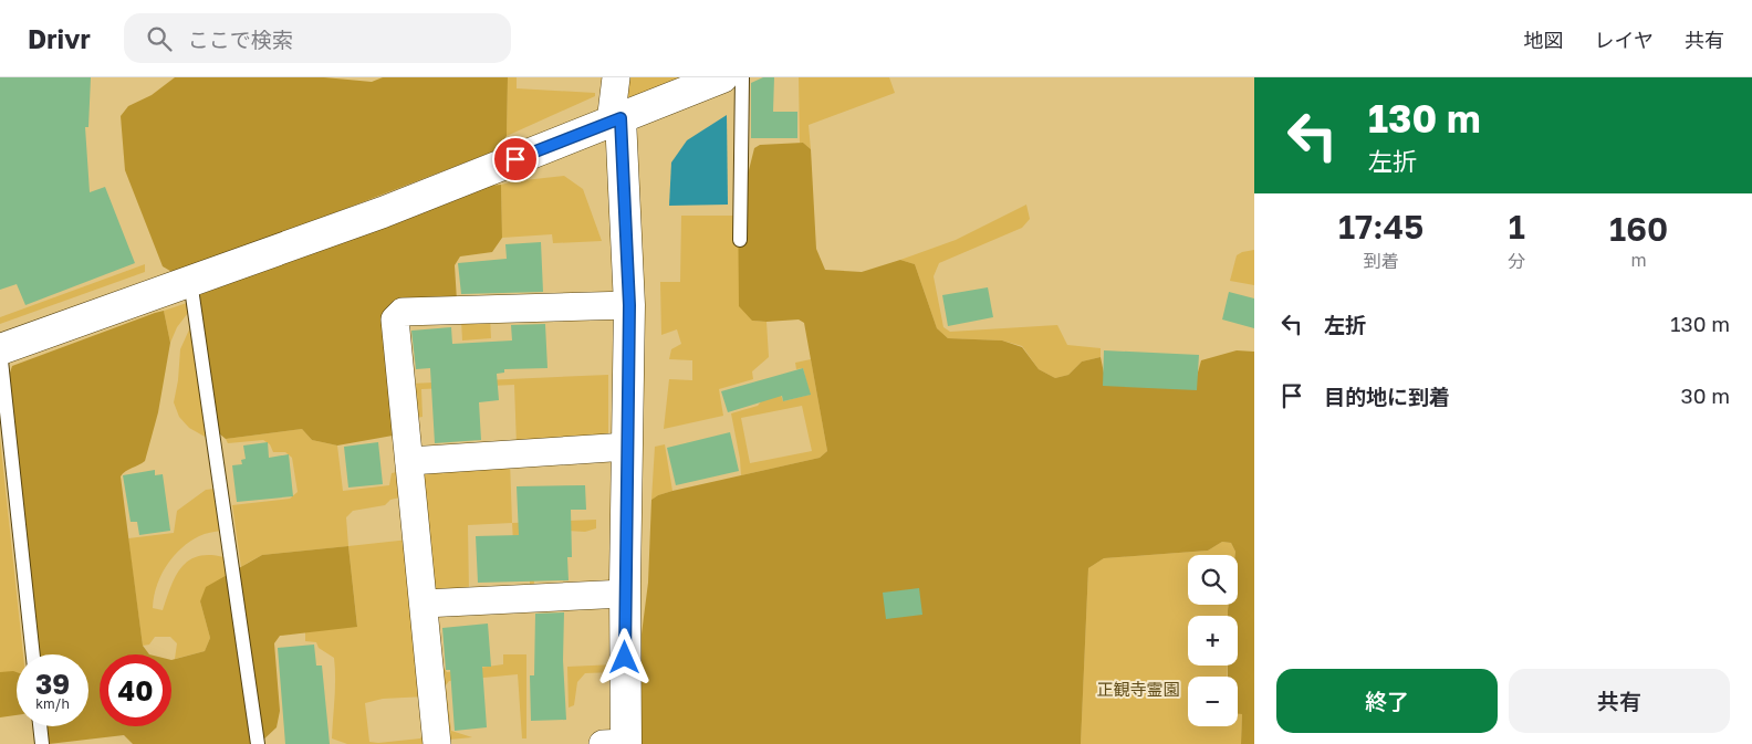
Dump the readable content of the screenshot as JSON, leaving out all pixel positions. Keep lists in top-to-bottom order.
{
  "parks": ["正観寺霊園"],
  "page": {
    "header": "Drivr",
    "search": "ここで検索",
    "nav": ["地図", "レイヤ", "共有"],
    "turn": ["130 m", "左折"],
    "eta": [
      "17:45",
      "到着",
      "1",
      "分",
      "160",
      "m"
    ],
    "list": [
      {
        "name": "左折",
        "value": "130 m"
      },
      {
        "name": "目的地に到着",
        "value": "30 m"
      }
    ],
    "map_buttons": ["+", "−"],
    "speed": "39 km/h",
    "limit": "40",
    "buttons": ["終了", "共有"]
  }
}
